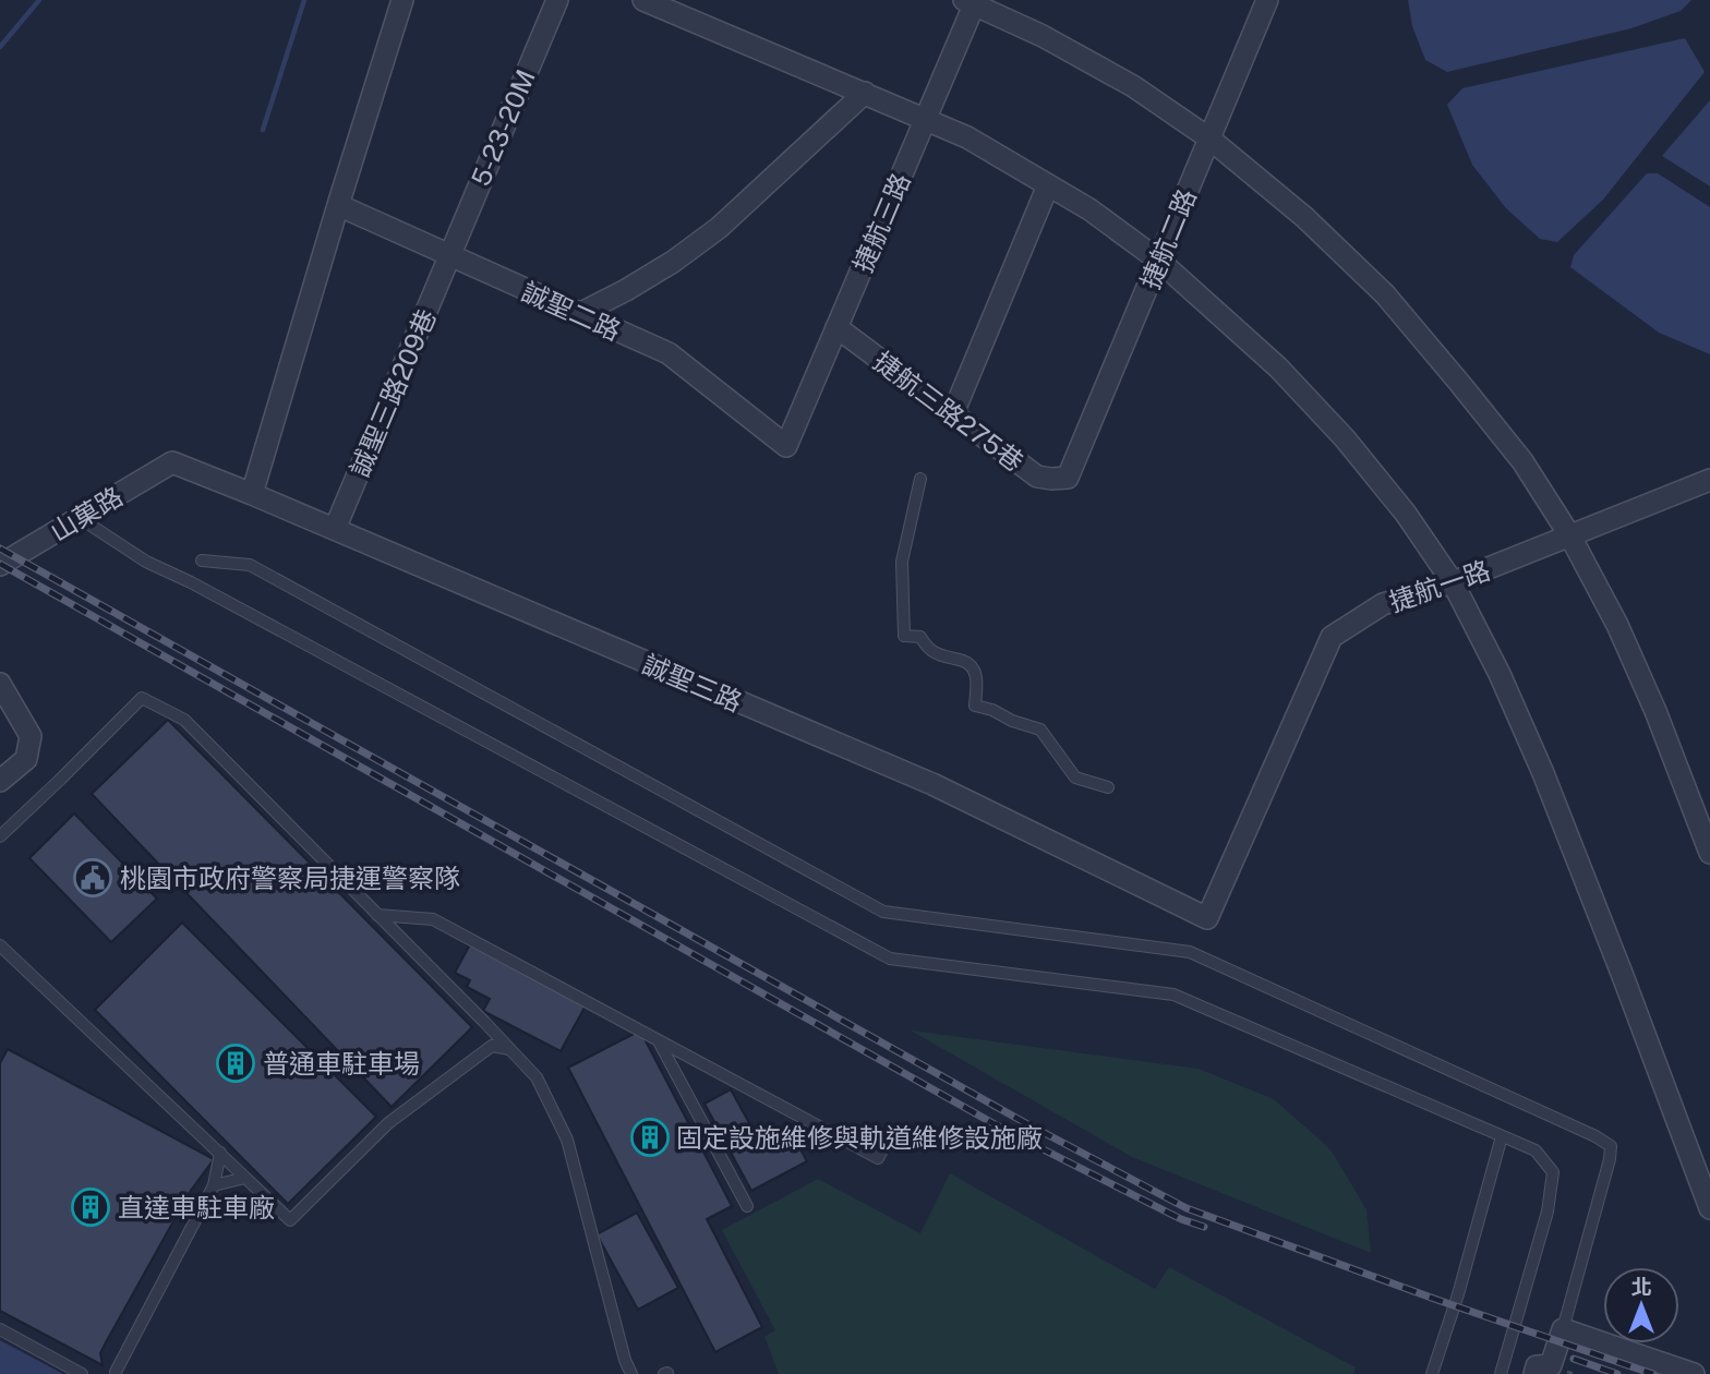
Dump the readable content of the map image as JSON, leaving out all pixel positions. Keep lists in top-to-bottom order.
{
  "streets": {
    "street": [
      "5-23-20M",
      "捷航三路",
      "捷航二路",
      "誠聖二路",
      "誠聖三路209巷",
      "捷航三路275巷",
      "山菓路",
      "捷航一路",
      "誠聖三路"
    ]
  },
  "crossings": [
    ["5-23-20M", "誠聖二路"],
    ["5-23-20M", "誠聖三路209巷"],
    ["捷航三路", "誠聖二路"],
    ["捷航三路", "捷航三路275巷"],
    ["捷航二路", "捷航三路275巷"],
    ["誠聖二路", "誠聖三路209巷"],
    ["誠聖三路209巷", "誠聖三路"],
    ["山菓路", "誠聖三路"],
    ["捷航一路", "誠聖三路"]
  ],
  "places": {
    "public building": ["桃園市政府警察局捷運警察隊"],
    "building": ["普通車駐車場", "固定設施維修與軌道維修設施廠", "直達車駐車廠"]
  },
  "north": "top"
}
